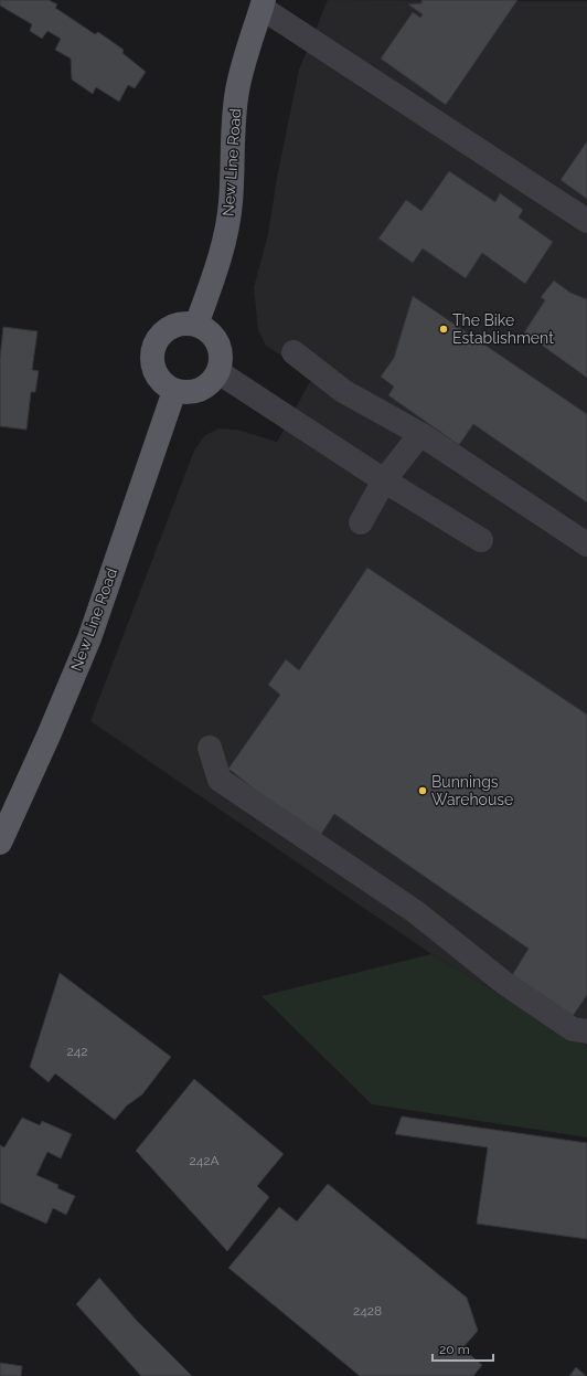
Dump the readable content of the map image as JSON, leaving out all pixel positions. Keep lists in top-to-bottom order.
{
  "streets": {
    "main road": ["New Line Road"]
  },
  "places": ["The Bike Establishment", "Bunnings Warehouse"],
  "house_numbers": ["242", "242A", "2428"],
  "scale_bar": "20 m"
}
